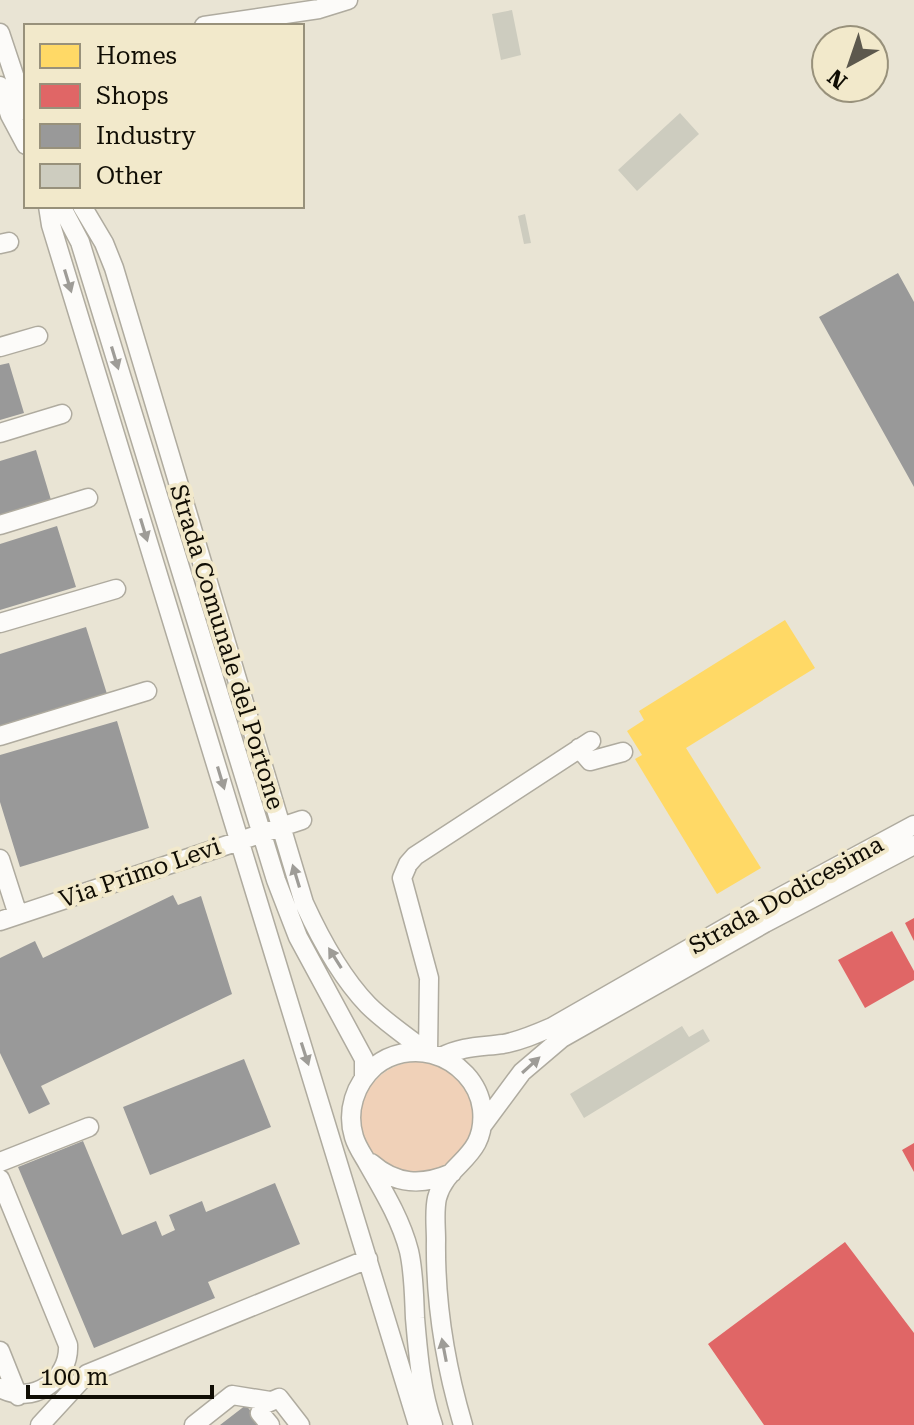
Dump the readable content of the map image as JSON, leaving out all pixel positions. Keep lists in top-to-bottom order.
{
  "streets": {
    "street": ["Strada Comunale del Portone", "Via Primo Levi", "Strada Dodicesima"]
  },
  "crossings": [
    ["Strada Comunale del Portone", "Via Primo Levi"],
    ["Strada Comunale del Portone", "Strada Dodicesima"]
  ],
  "legend": [
    "Homes",
    "Shops",
    "Industry",
    "Other"
  ],
  "scale_bar": "100 m",
  "north": "bottom left"
}
